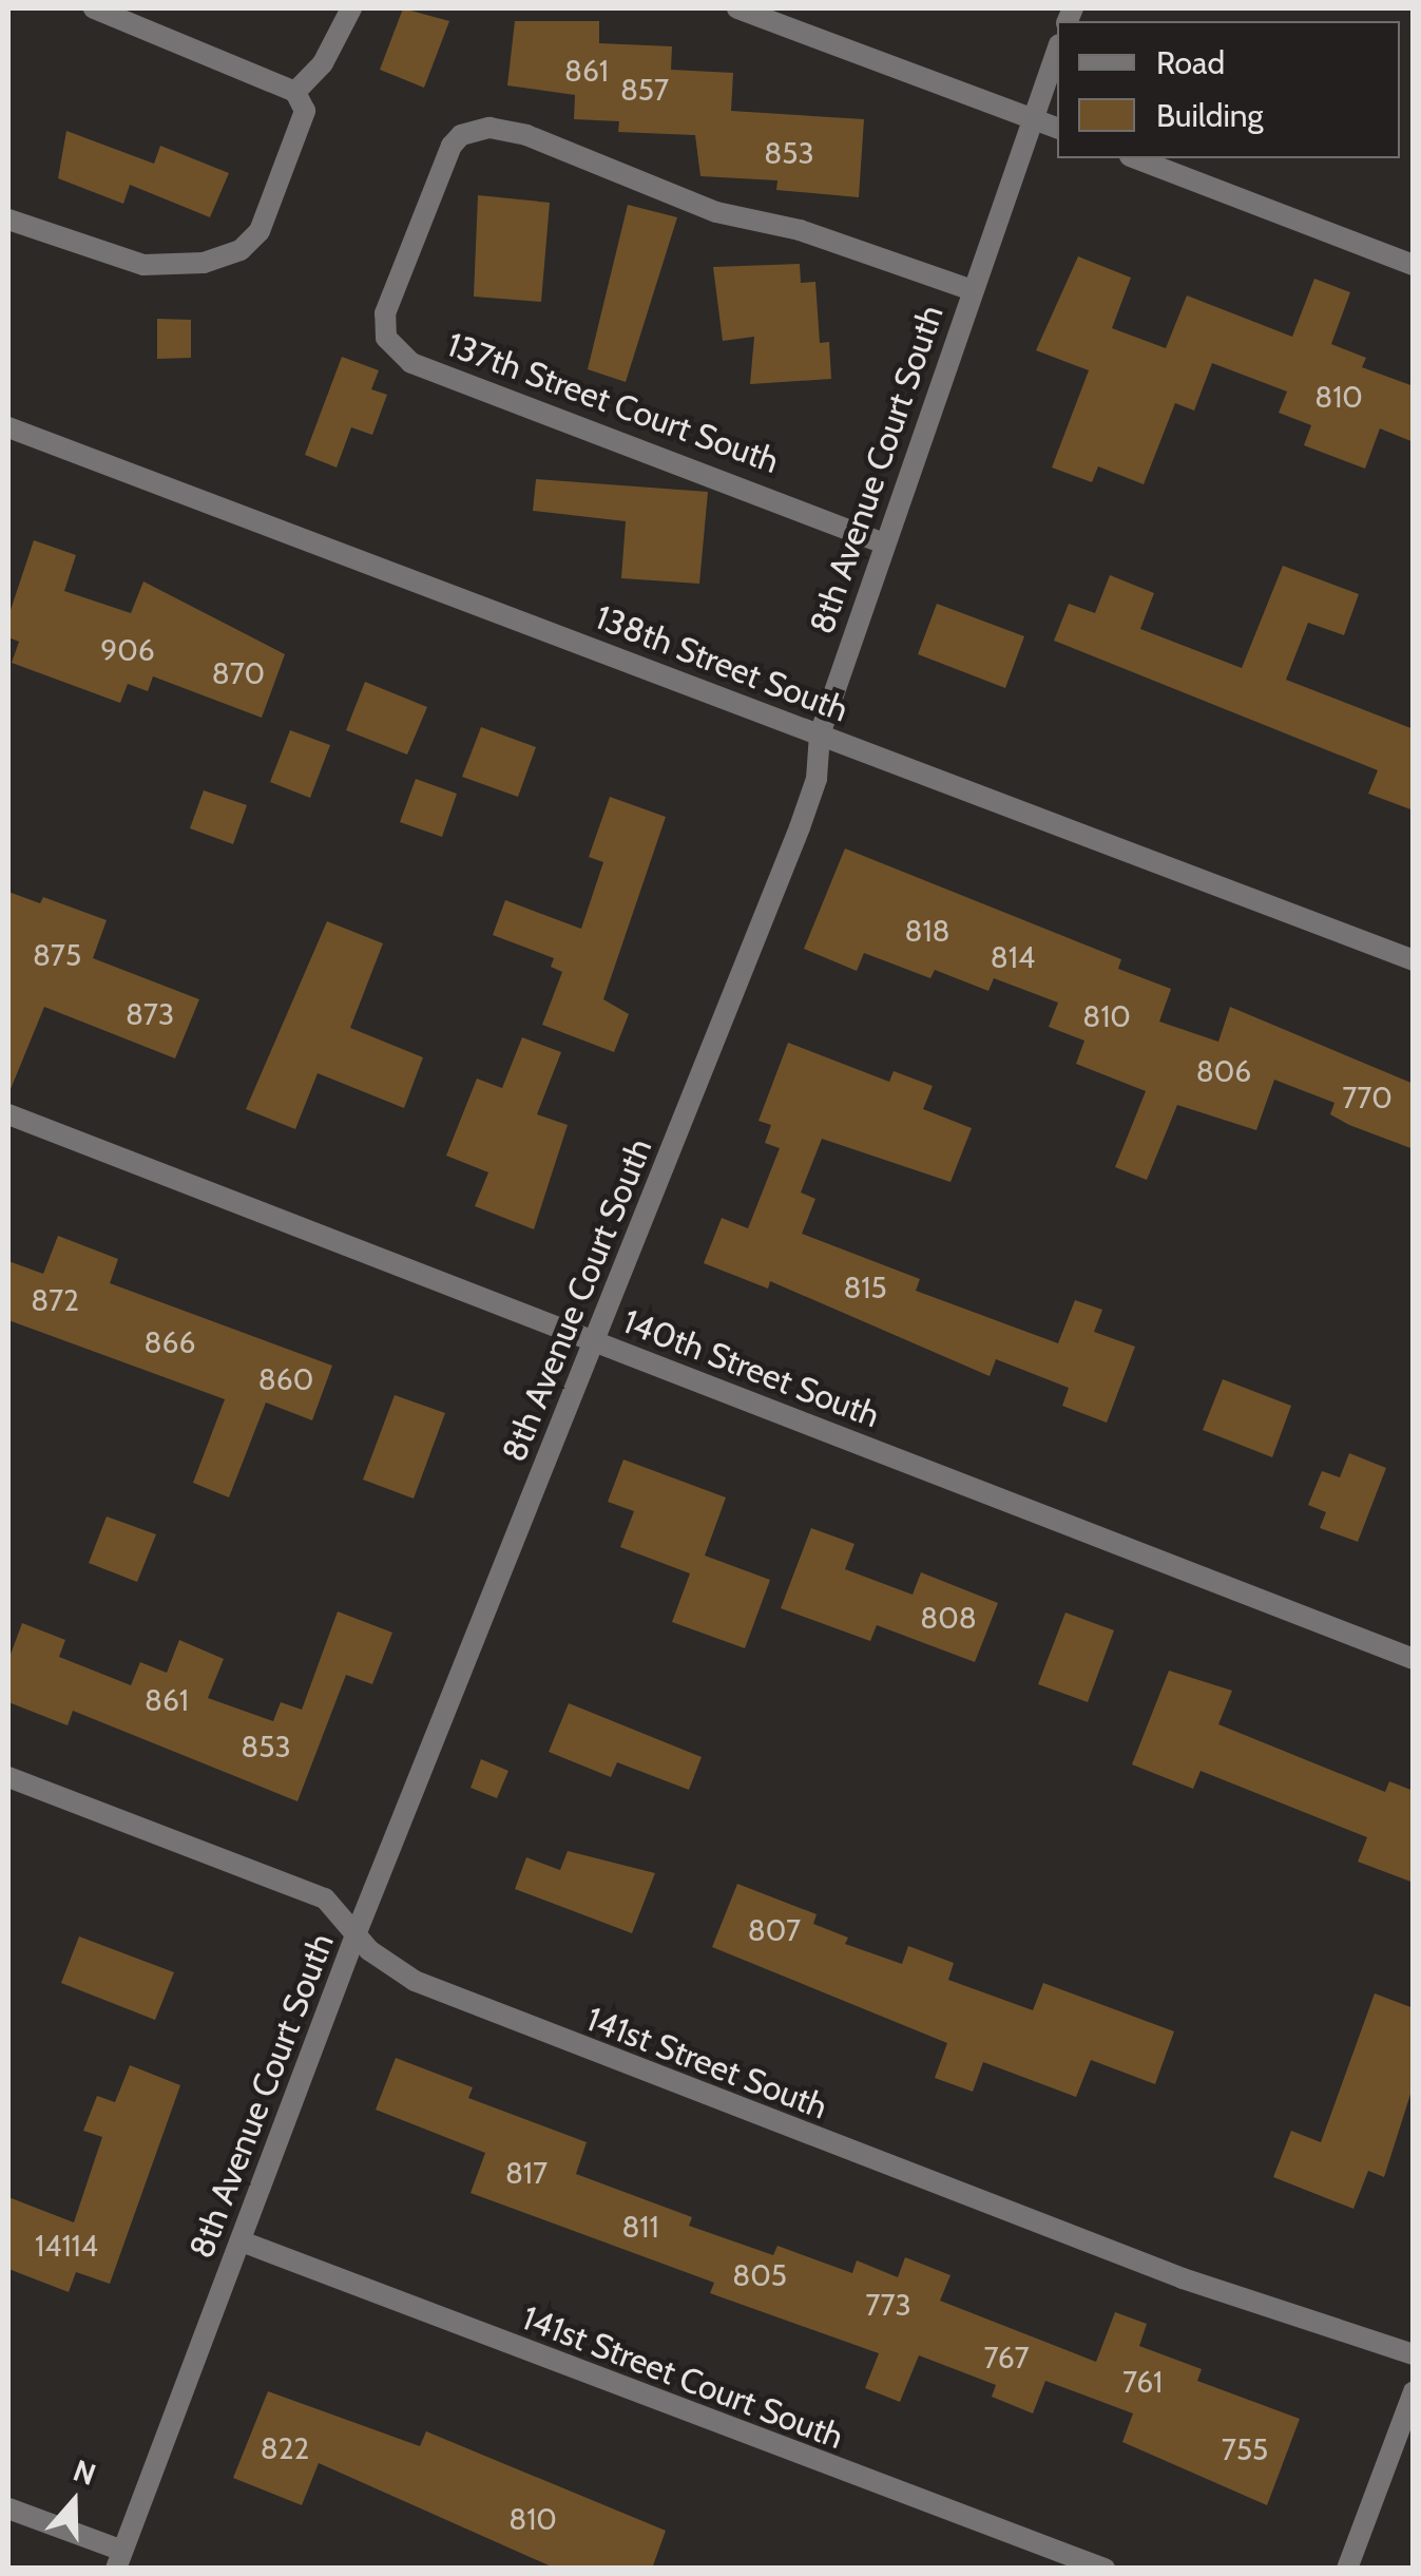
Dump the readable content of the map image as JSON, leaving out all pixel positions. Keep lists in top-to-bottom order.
{
  "streets": {
    "street": [
      "137th Street Court South",
      "8th Avenue Court South",
      "138th Street South",
      "140th Street South",
      "141st Street South",
      "141st Street Court South"
    ]
  },
  "crossings": [
    ["137th Street Court South", "8th Avenue Court South"],
    ["8th Avenue Court South", "138th Street South"],
    ["8th Avenue Court South", "140th Street South"],
    ["8th Avenue Court South", "141st Street South"],
    ["8th Avenue Court South", "141st Street Court South"]
  ],
  "house_numbers": [
    "861",
    "857",
    "853",
    "810",
    "906",
    "870",
    "818",
    "875",
    "814",
    "873",
    "810",
    "806",
    "770",
    "815",
    "872",
    "866",
    "860",
    "808",
    "861",
    "853",
    "807",
    "817",
    "811",
    "14114",
    "805",
    "773",
    "767",
    "761",
    "822",
    "755",
    "810"
  ],
  "legend": ["Road", "Building"],
  "north": "top"
}
